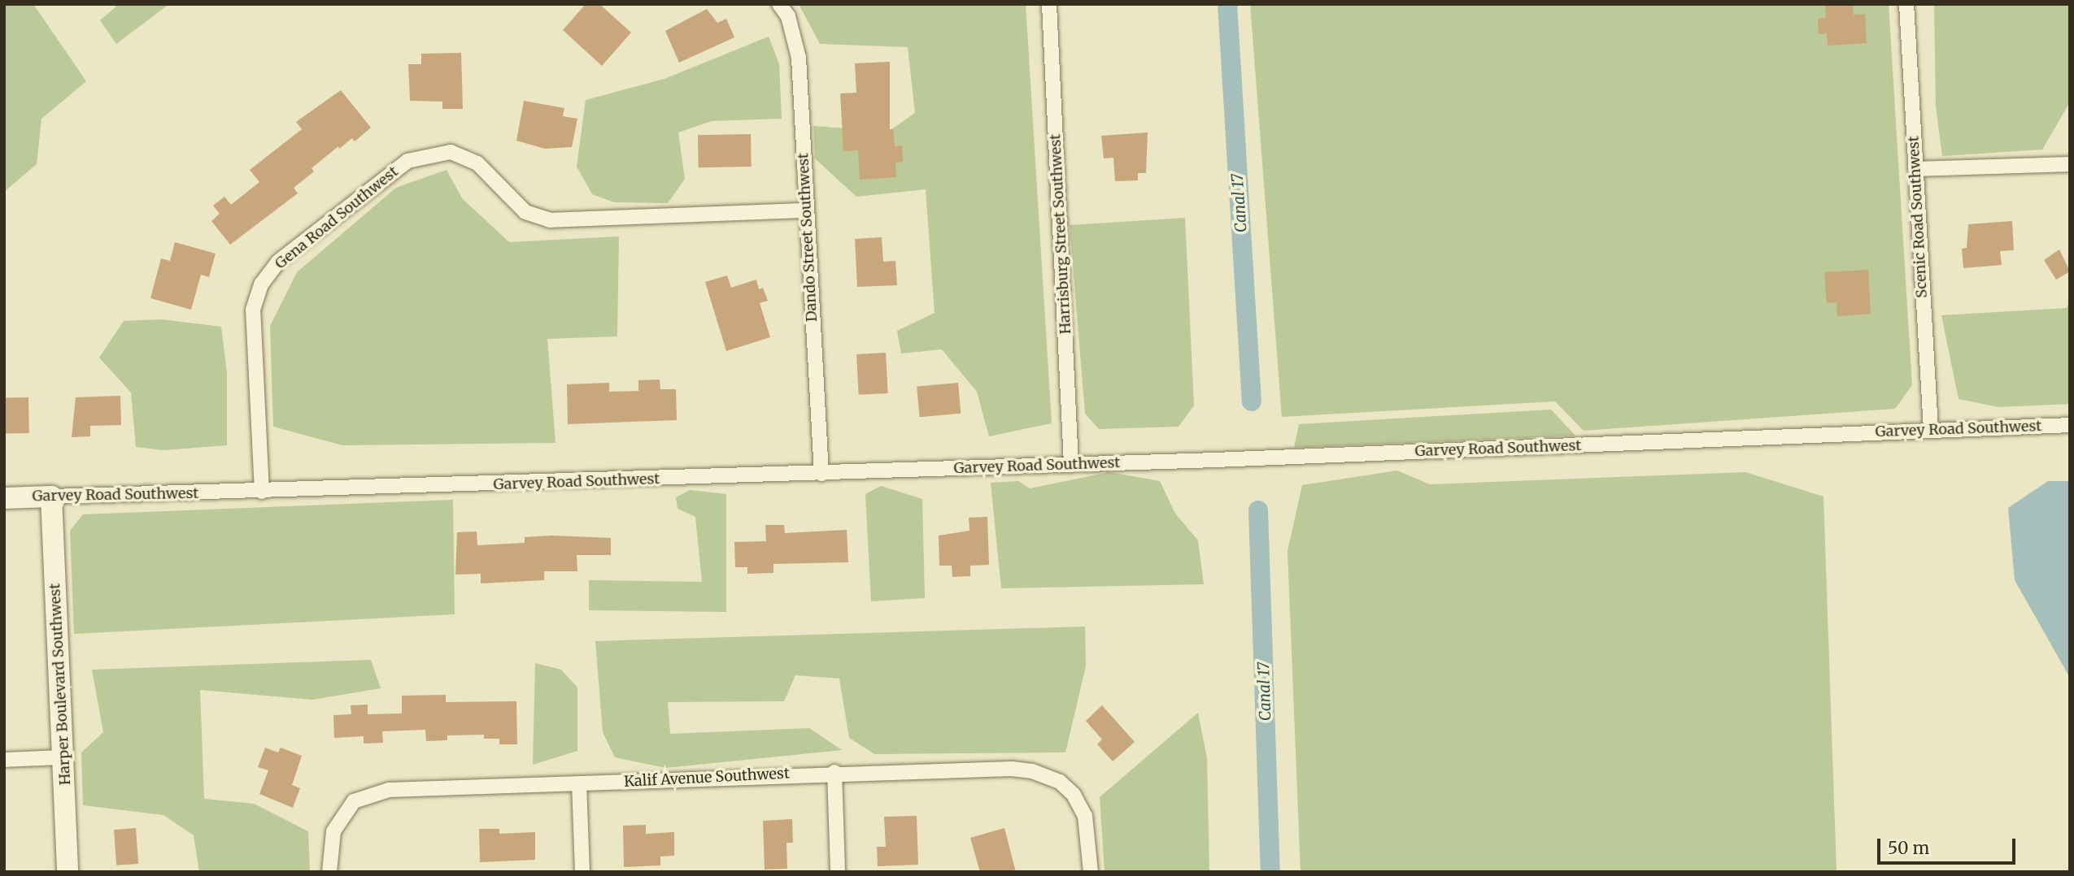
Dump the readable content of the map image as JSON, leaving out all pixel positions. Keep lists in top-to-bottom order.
{
  "streets": {
    "street": [
      "Scenic Road Southwest",
      "Gena Road Southwest",
      "Harrisburg Street Southwest",
      "Dando Street Southwest",
      "Garvey Road Southwest",
      "Harper Boulevard Southwest",
      "Kalif Avenue Southwest"
    ]
  },
  "crossings": [
    ["Scenic Road Southwest", "Garvey Road Southwest"],
    ["Gena Road Southwest", "Dando Street Southwest"],
    ["Gena Road Southwest", "Garvey Road Southwest"],
    ["Harrisburg Street Southwest", "Garvey Road Southwest"],
    ["Dando Street Southwest", "Garvey Road Southwest"],
    ["Garvey Road Southwest", "Harper Boulevard Southwest"]
  ],
  "water": ["Canal 17"],
  "scale_bar": "50 m"
}
